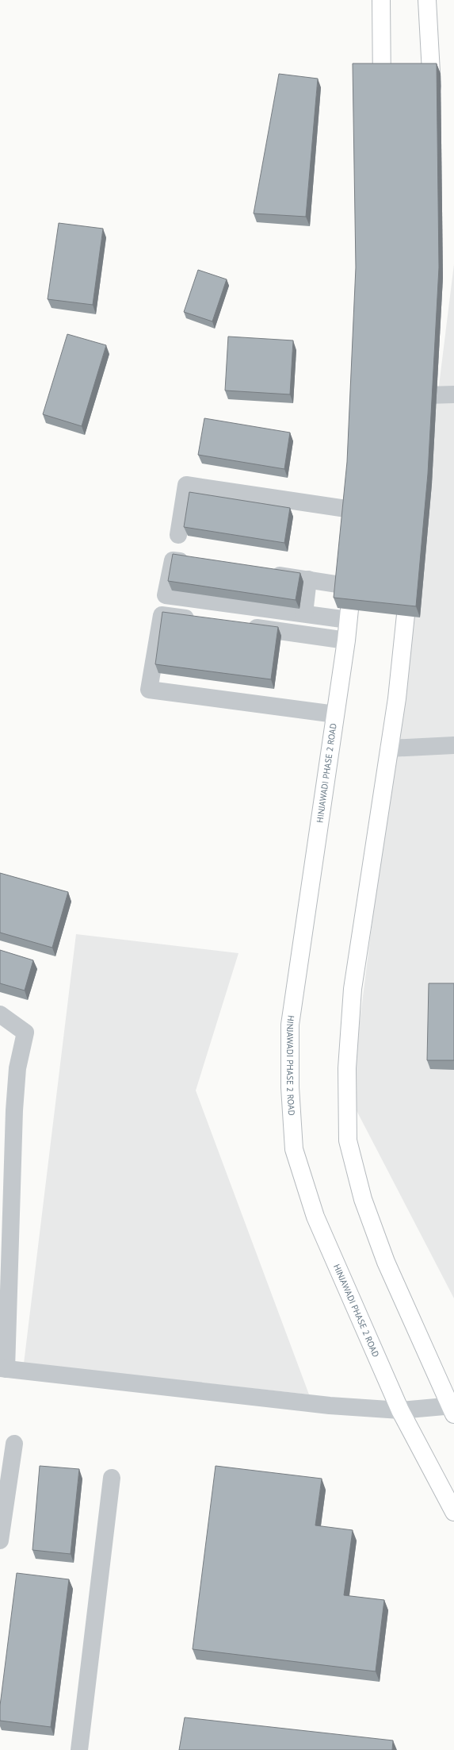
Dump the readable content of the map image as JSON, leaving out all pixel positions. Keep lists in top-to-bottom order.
{
  "streets": {
    "main road": ["HINJAWADI PHASE 2 ROAD"]
  }
}
